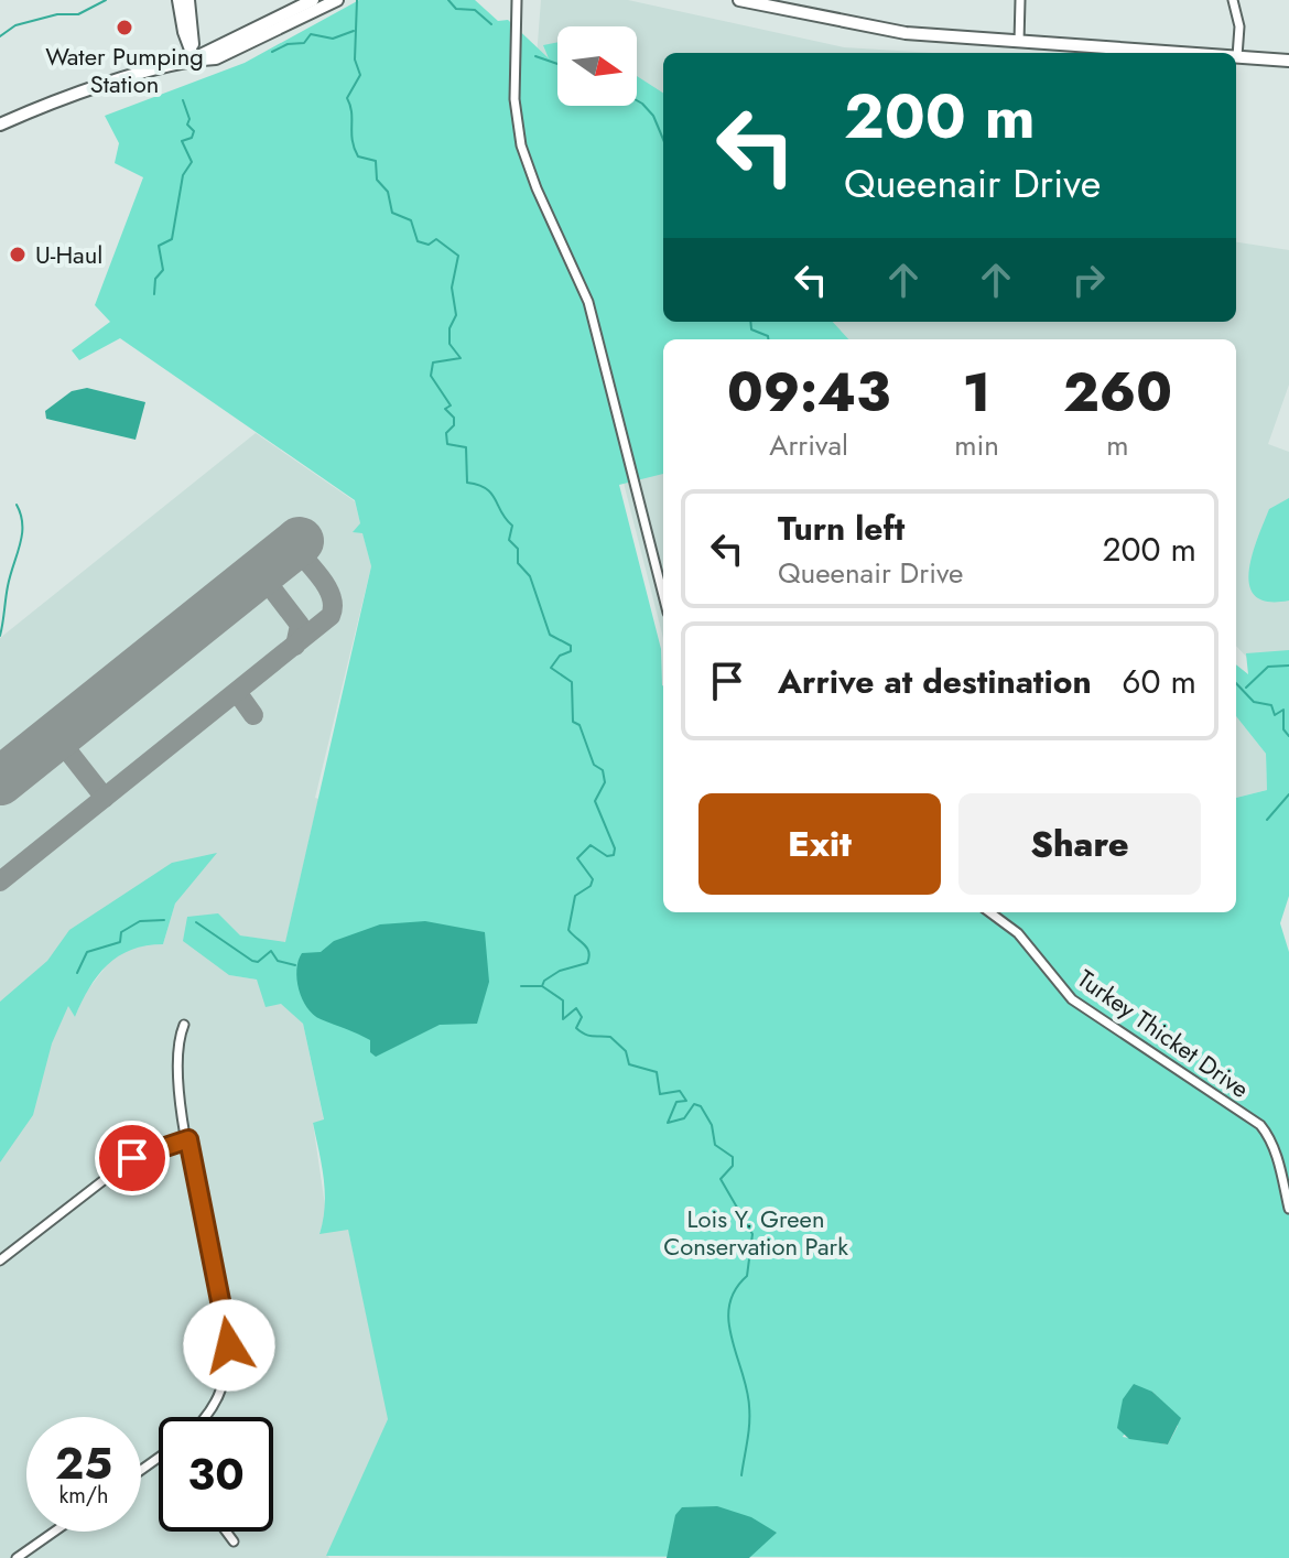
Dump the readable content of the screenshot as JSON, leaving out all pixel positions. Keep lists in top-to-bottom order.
{
  "streets": {
    "street": ["Turkey Thicket Drive"]
  },
  "parks": ["Lois Y. Green Conservation Park"],
  "places": ["Water Pumping Station", "U-Haul"],
  "north": "right",
  "page": {
    "turn": ["200 m", "Queenair Drive"],
    "eta": [
      "09:43",
      "Arrival",
      "1",
      "min",
      "260",
      "m"
    ],
    "list": [
      {
        "name": "Turn left",
        "note": "Queenair Drive",
        "value": "200 m"
      },
      {
        "name": "Arrive at destination",
        "value": "60 m"
      }
    ],
    "buttons": ["Exit", "Share"],
    "speed": "25 km/h",
    "limit": "30"
  }
}
